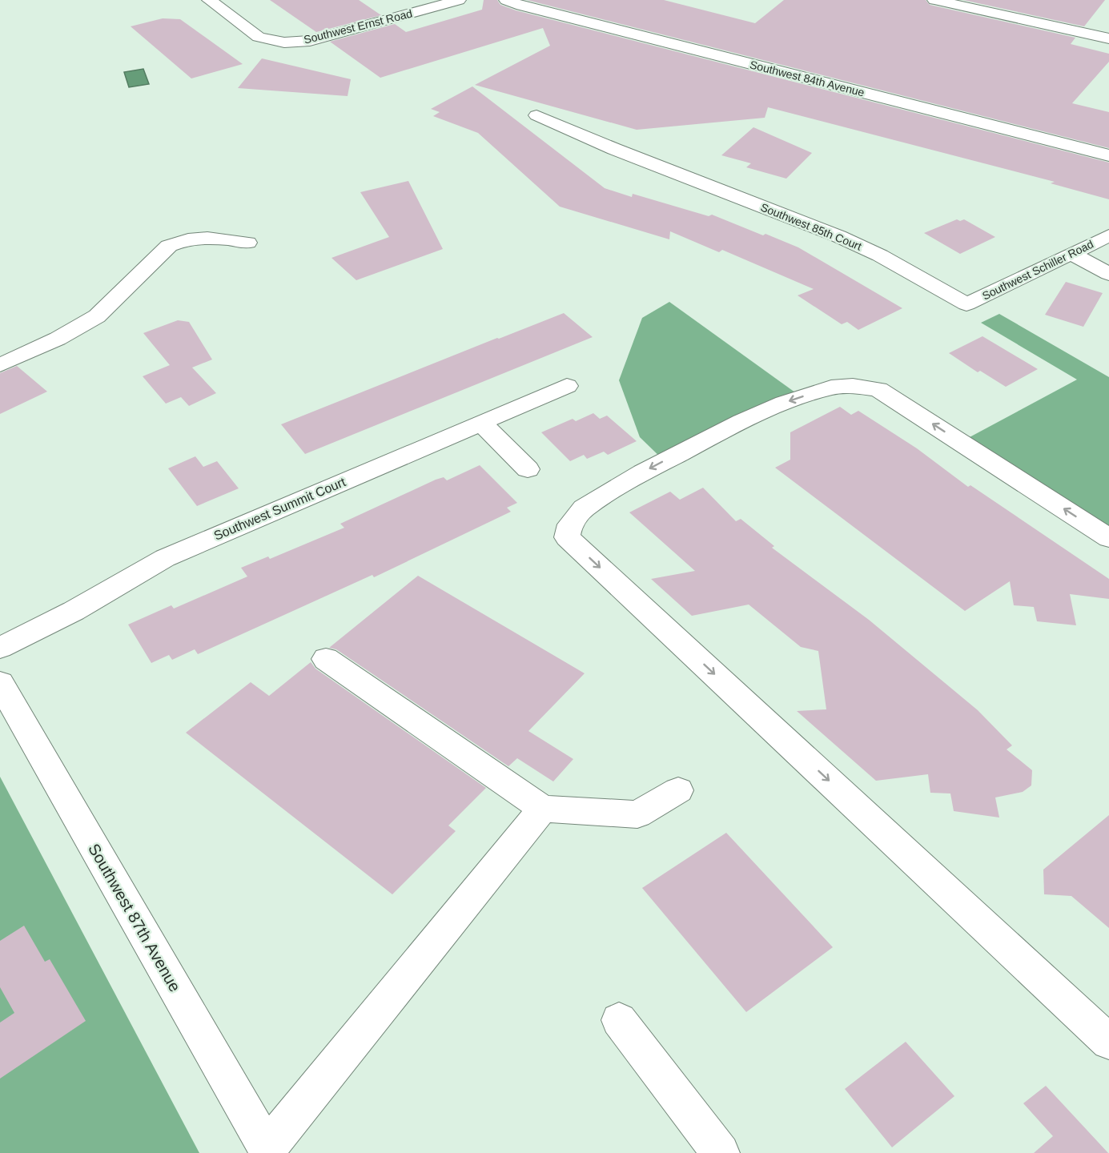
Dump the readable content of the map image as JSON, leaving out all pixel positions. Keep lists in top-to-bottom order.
{
  "streets": {
    "street": [
      "Southwest Ernst Road",
      "Southwest 84th Avenue",
      "Southwest 85th Court",
      "Southwest Schiller Road",
      "Southwest Summit Court",
      "Southwest 87th Avenue"
    ]
  },
  "crossings": [
    ["Southwest 85th Court", "Southwest Schiller Road"]
  ]
}
